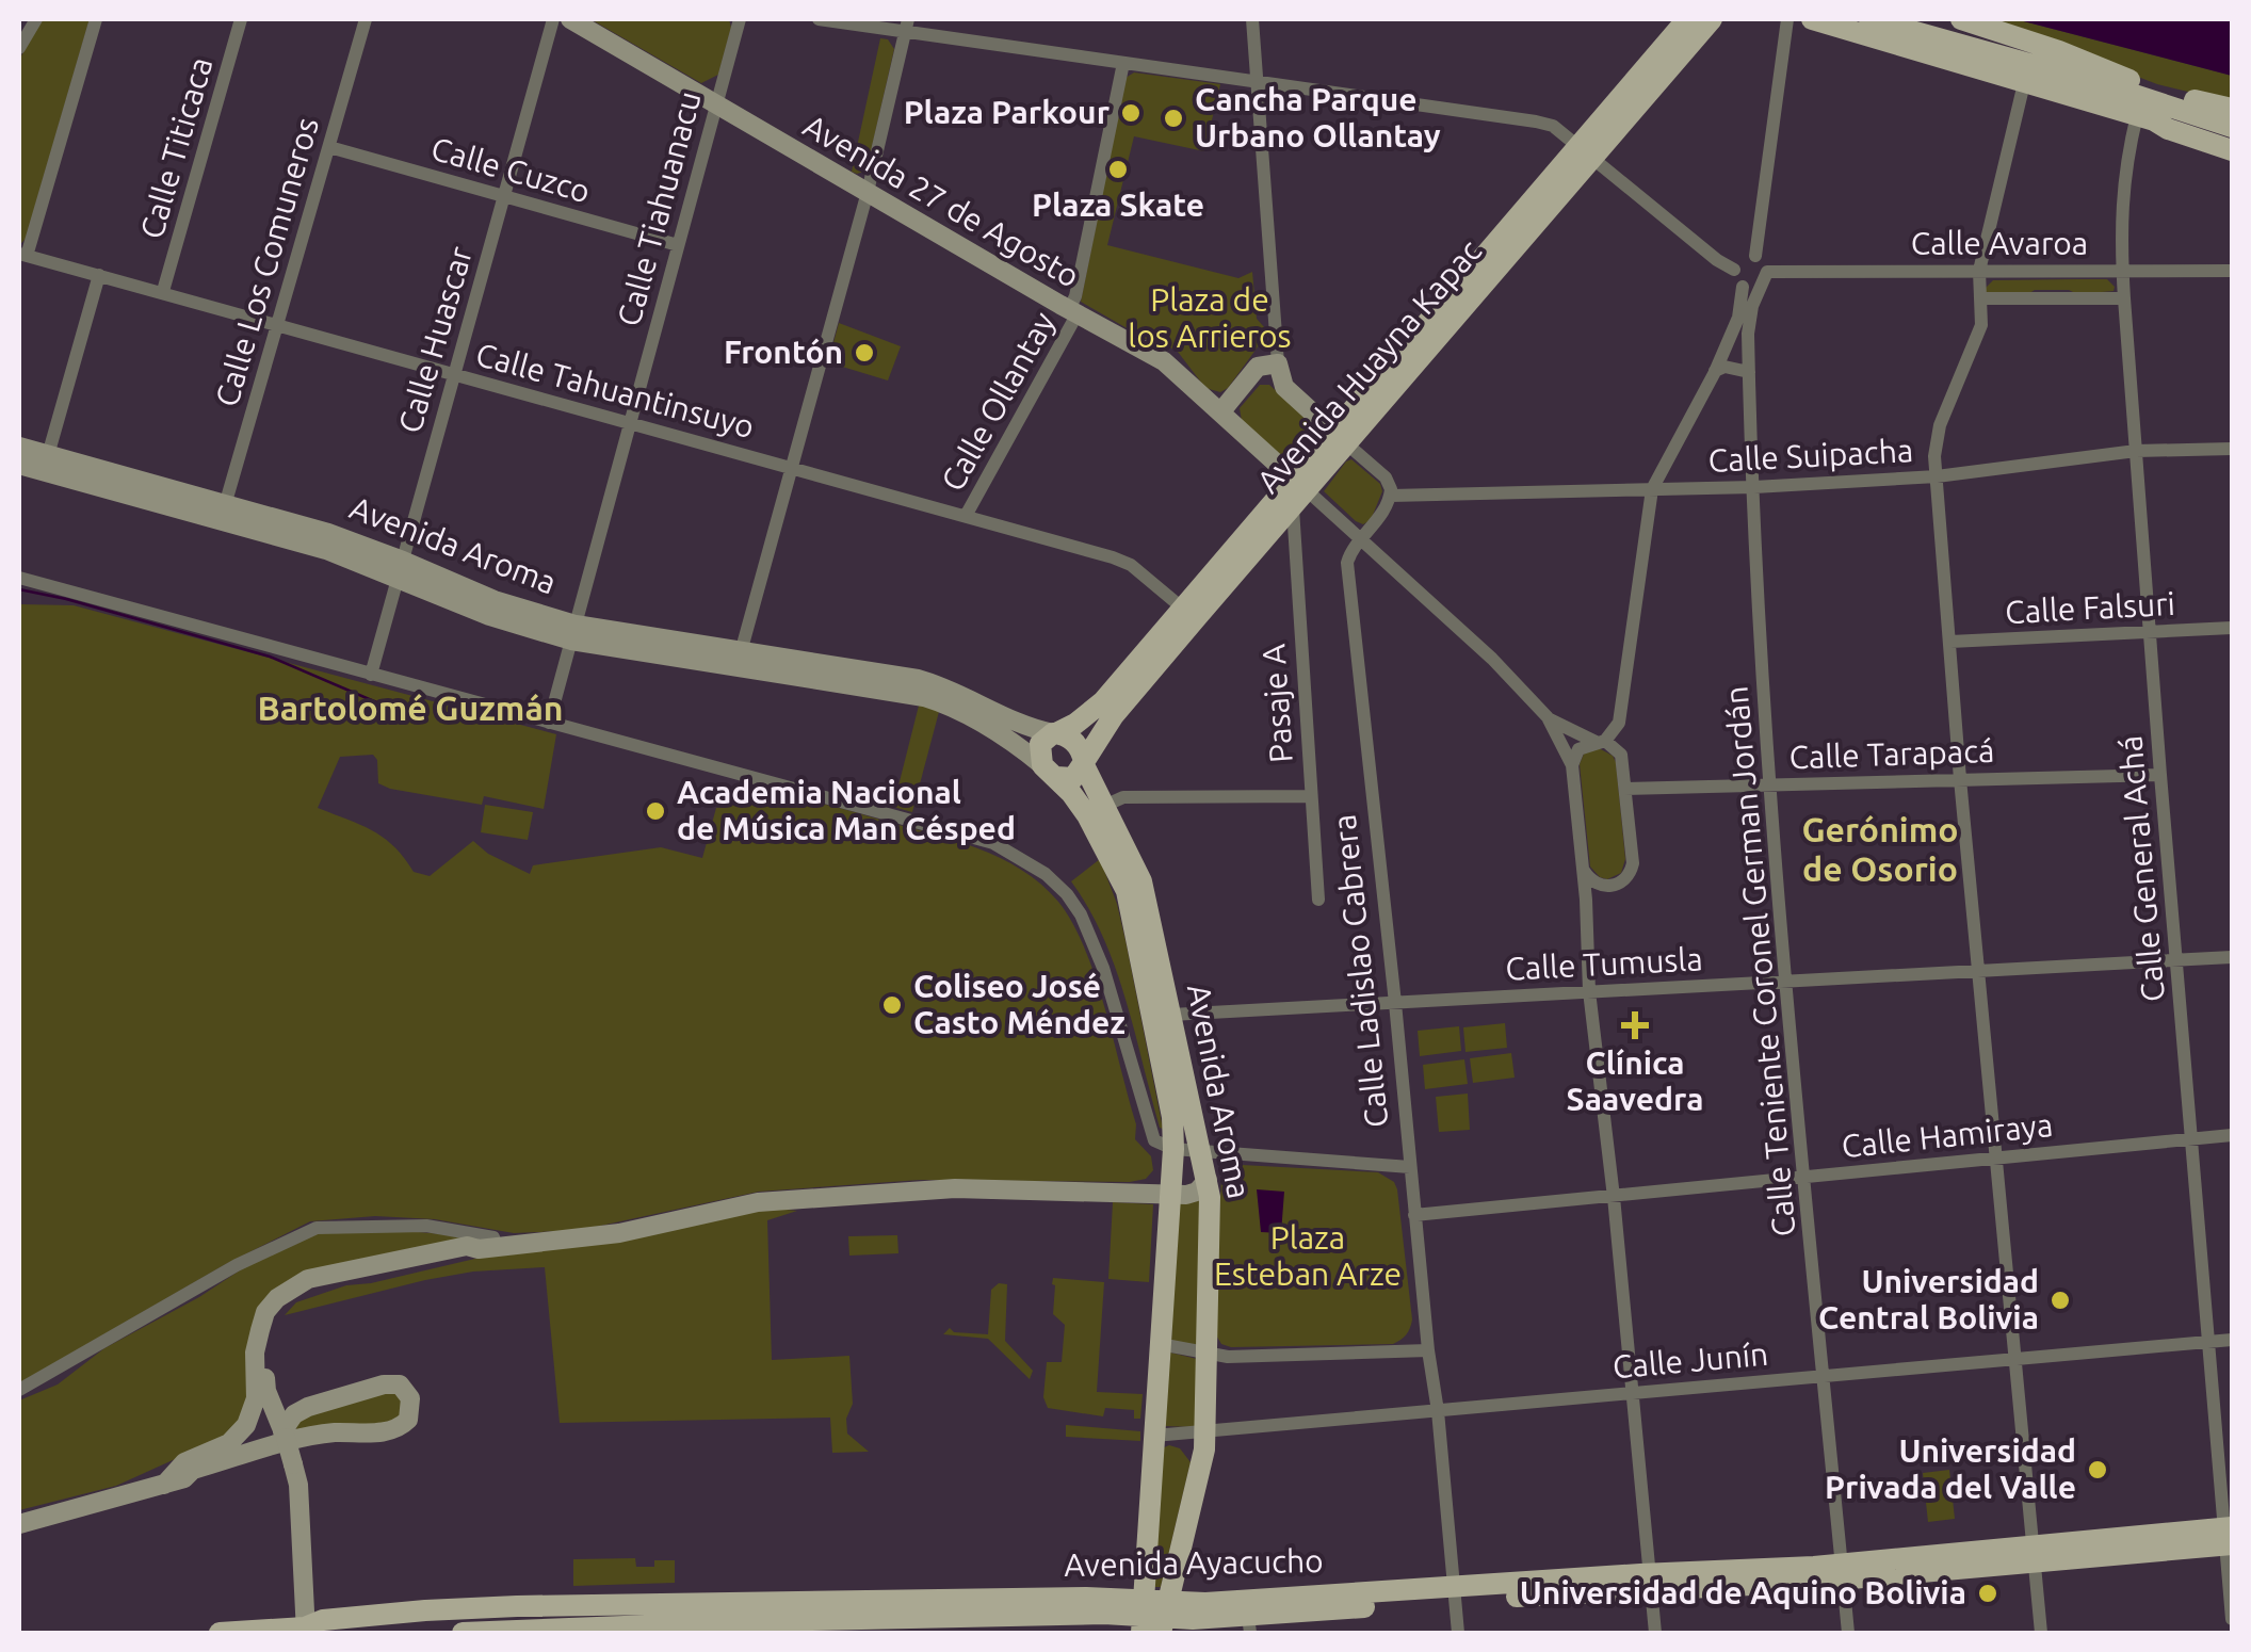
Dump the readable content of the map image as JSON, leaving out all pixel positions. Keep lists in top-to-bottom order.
{
  "streets": {
    "main road": ["Avenida Huayna Kapac", "Avenida Aroma", "Avenida Ayacucho"],
    "street": [
      "Calle Titicaca",
      "Calle Cuzco",
      "Avenida 27 de Agosto",
      "Calle Tiahuanacu",
      "Calle Avaroa",
      "Calle Los Comuneros",
      "Calle Huascar",
      "Calle Tahuantinsuyo",
      "Calle Ollantay",
      "Calle Suipacha",
      "Calle Falsuri",
      "Pasaje A",
      "Calle Tarapacá",
      "Calle General Achá",
      "Calle Teniente Coronel German Jordán",
      "Calle Tumusla",
      "Calle Ladislao Cabrera",
      "Calle Hamiraya",
      "Calle Junín"
    ]
  },
  "crossings": [
    ["Calle Titicaca", "Calle Tahuantinsuyo"],
    ["Calle Cuzco", "Calle Tiahuanacu"],
    ["Calle Cuzco", "Calle Los Comuneros"],
    ["Calle Cuzco", "Calle Huascar"],
    ["Avenida 27 de Agosto", "Calle Tiahuanacu"],
    ["Avenida 27 de Agosto", "Avenida Huayna Kapac"],
    ["Avenida 27 de Agosto", "Calle Ollantay"],
    ["Avenida 27 de Agosto", "Pasaje A"],
    ["Avenida 27 de Agosto", "Calle Ladislao Cabrera"],
    ["Calle Tiahuanacu", "Calle Tahuantinsuyo"],
    ["Calle Tiahuanacu", "Avenida Aroma"],
    ["Calle Avaroa", "Calle General Achá"],
    ["Calle Avaroa", "Calle Teniente Coronel German Jordán"],
    ["Calle Los Comuneros", "Calle Tahuantinsuyo"],
    ["Calle Los Comuneros", "Avenida Aroma"],
    ["Calle Huascar", "Calle Tahuantinsuyo"],
    ["Calle Huascar", "Avenida Aroma"],
    ["Avenida Huayna Kapac", "Calle Tahuantinsuyo"],
    ["Avenida Huayna Kapac", "Avenida Aroma"],
    ["Avenida Huayna Kapac", "Pasaje A"],
    ["Calle Tahuantinsuyo", "Calle Ollantay"],
    ["Calle Suipacha", "Calle General Achá"],
    ["Calle Suipacha", "Calle Teniente Coronel German Jordán"],
    ["Calle Suipacha", "Calle Ladislao Cabrera"],
    ["Avenida Aroma", "Calle Tumusla"],
    ["Avenida Aroma", "Calle Junín"],
    ["Avenida Aroma", "Avenida Ayacucho"],
    ["Calle Falsuri", "Calle General Achá"],
    ["Calle Tarapacá", "Calle General Achá"],
    ["Calle Tarapacá", "Calle Teniente Coronel German Jordán"],
    ["Calle General Achá", "Calle Tumusla"],
    ["Calle General Achá", "Calle Hamiraya"],
    ["Calle General Achá", "Calle Junín"],
    ["Calle General Achá", "Avenida Ayacucho"],
    ["Calle Teniente Coronel German Jordán", "Calle Tumusla"],
    ["Calle Teniente Coronel German Jordán", "Calle Hamiraya"],
    ["Calle Teniente Coronel German Jordán", "Calle Junín"],
    ["Calle Teniente Coronel German Jordán", "Avenida Ayacucho"],
    ["Calle Tumusla", "Calle Ladislao Cabrera"],
    ["Calle Ladislao Cabrera", "Calle Hamiraya"],
    ["Calle Ladislao Cabrera", "Calle Junín"],
    ["Calle Ladislao Cabrera", "Avenida Ayacucho"]
  ],
  "districts": ["Bartolomé Guzmán", "Gerónimo de Osorio"],
  "parks": ["Plaza de los Arrieros", "Plaza Esteban Arze"],
  "places": {
    "other": [
      "Plaza Parkour",
      "Cancha Parque Urbano Ollantay",
      "Plaza Skate",
      "Frontón",
      "Academia Nacional de Música Man Césped",
      "Coliseo José Casto Méndez",
      "Universidad Central Bolivia",
      "Universidad Privada del Valle",
      "Universidad de Aquino Bolivia"
    ],
    "health": ["Clínica Saavedra"]
  }
}
